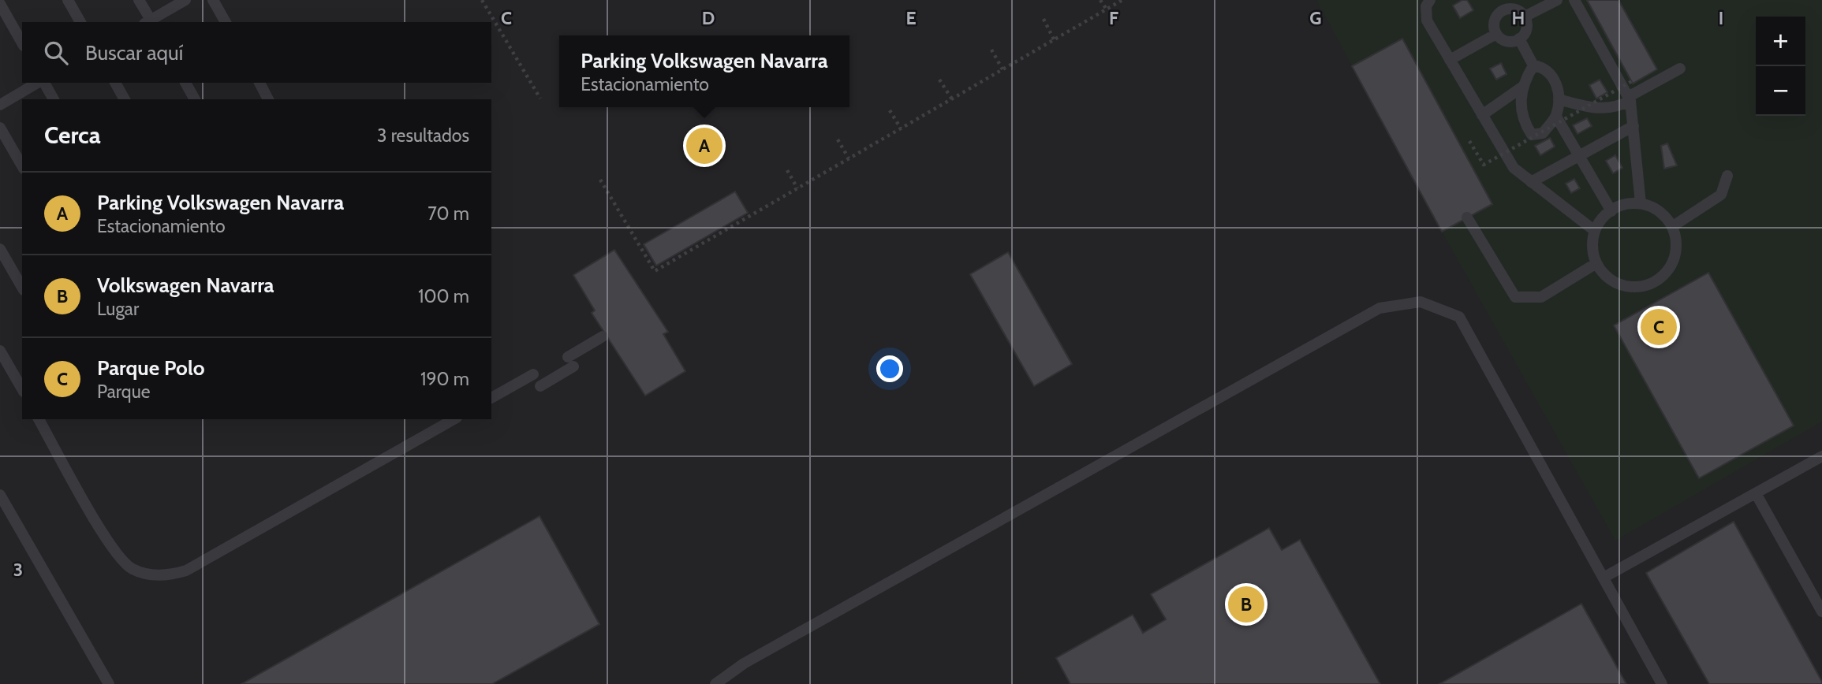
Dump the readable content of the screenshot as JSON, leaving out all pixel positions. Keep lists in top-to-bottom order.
{
  "page": {
    "map_buttons": ["+", "−"],
    "search": "Buscar aquí",
    "popup": ["Parking Volkswagen Navarra", "Estacionamiento"],
    "heading": ["Cerca", "3 resultados"],
    "pins": ["A", "C", "B"],
    "list": [
      {
        "mark": "A",
        "name": "Parking Volkswagen Navarra",
        "note": "Estacionamiento",
        "value": "70 m"
      },
      {
        "mark": "B",
        "name": "Volkswagen Navarra",
        "note": "Lugar",
        "value": "100 m"
      },
      {
        "mark": "C",
        "name": "Parque Polo",
        "note": "Parque",
        "value": "190 m"
      }
    ]
  },
  "grid": {
    "columns": [
      "C",
      "D",
      "E",
      "F",
      "G",
      "H",
      "I"
    ],
    "rows": ["3"]
  }
}
